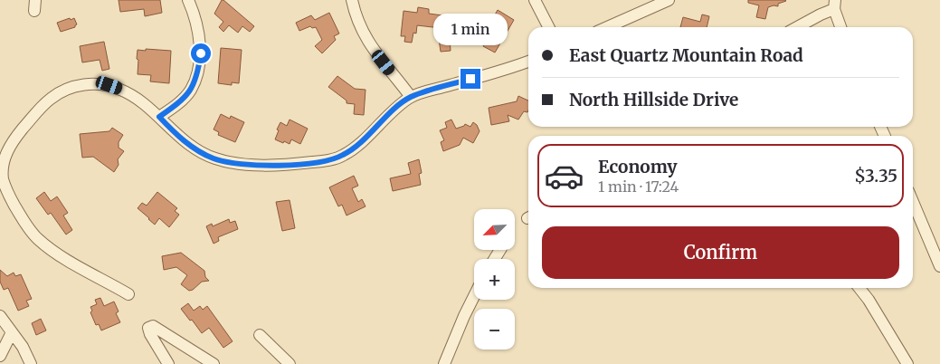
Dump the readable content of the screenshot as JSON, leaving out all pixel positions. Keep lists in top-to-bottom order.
{
  "north": "bottom left",
  "page": {
    "bubble": "1 min",
    "banner": ["East Quartz Mountain Road", "North Hillside Drive"],
    "list": [
      {
        "name": "Economy",
        "note": "1 min · 17:24",
        "value": "$3.35"
      }
    ],
    "map_buttons": ["+", "−"],
    "buttons": "Confirm"
  }
}
